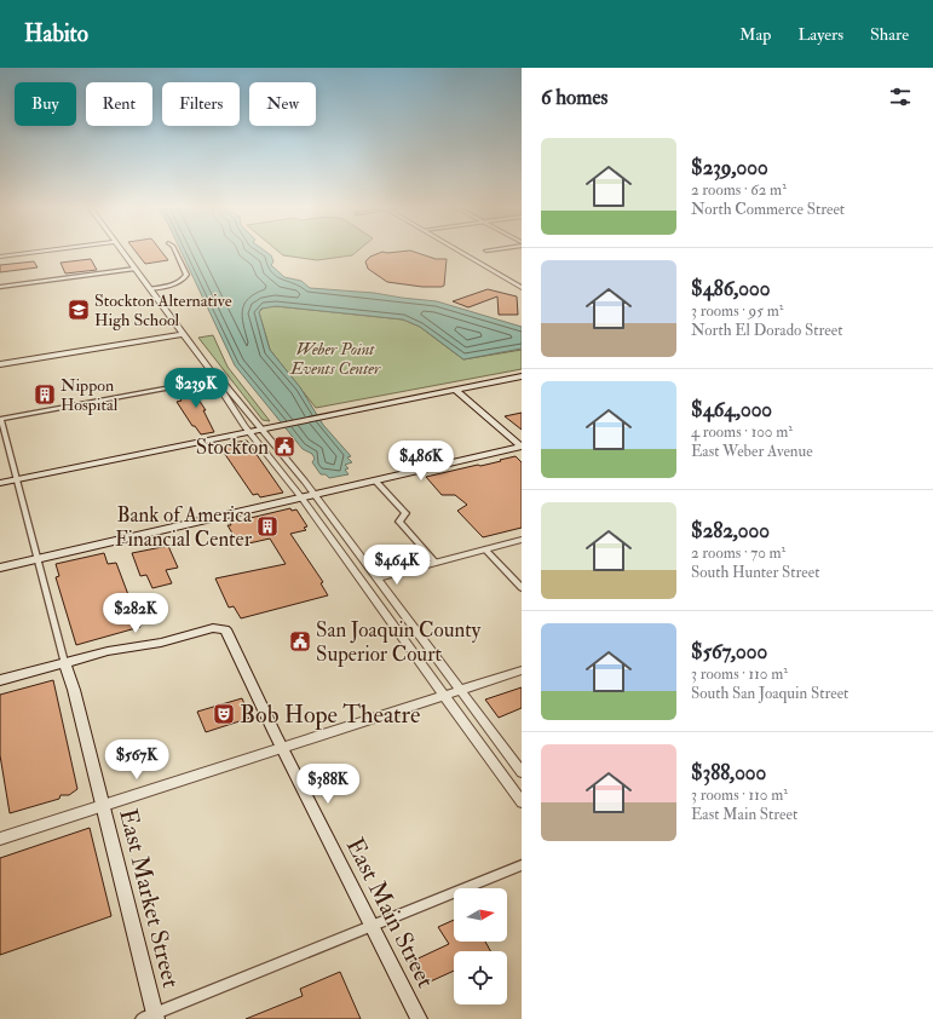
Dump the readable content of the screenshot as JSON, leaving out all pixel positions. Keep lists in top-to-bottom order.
{
  "streets": {
    "main road": ["East Market Street", "East Main Street"]
  },
  "crossings": [
    ["East Market Street", "East Main Street"]
  ],
  "parks": ["Weber Point Events Center"],
  "places": {
    "school or university": ["Stockton Alternative High School"],
    "building": ["Nippon Hospital", "Bank of America Financial Center"],
    "public building": ["Stockton", "San Joaquin County Superior Court"],
    "theatre": ["Bob Hope Theatre"]
  },
  "north": "right",
  "page": {
    "header": "Habito",
    "nav": ["Map", "Layers", "Share"],
    "heading": "6 homes",
    "chip": [
      "Buy",
      "Rent",
      "Filters",
      "New"
    ],
    "list": [
      {
        "name": "$239,000",
        "note": "2 rooms · 62 m² · North Commerce Street"
      },
      {
        "name": "$486,000",
        "note": "3 rooms · 95 m² · North El Dorado Street"
      },
      {
        "name": "$464,000",
        "note": "4 rooms · 100 m² · East Weber Avenue"
      },
      {
        "name": "$282,000",
        "note": "2 rooms · 70 m² · South Hunter Street"
      },
      {
        "name": "$567,000",
        "note": "3 rooms · 110 m² · South San Joaquin Street"
      },
      {
        "name": "$388,000",
        "note": "3 rooms · 110 m² · East Main Street"
      }
    ],
    "price": [
      "$239K",
      "$486K",
      "$464K",
      "$282K",
      "$567K",
      "$388K"
    ]
  }
}
